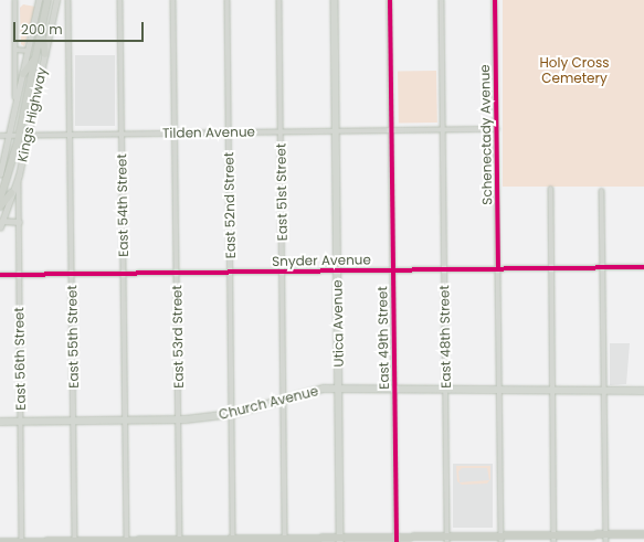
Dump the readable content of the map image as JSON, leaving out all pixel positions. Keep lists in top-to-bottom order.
{
  "streets": {
    "main road": ["Kings Highway", "Utica Avenue", "Church Avenue"],
    "street": [
      "Tilden Avenue",
      "Schenectady Avenue",
      "East 51st Street",
      "East 54th Street",
      "East 52nd Street",
      "Snyder Avenue",
      "East 55th Street",
      "East 53rd Street",
      "East 48th Street",
      "East 49th Street",
      "East 56th Street"
    ]
  },
  "crossings": [
    ["Kings Highway", "Tilden Avenue"],
    ["Kings Highway", "East 56th Street"],
    ["Tilden Avenue", "Schenectady Avenue"],
    ["Tilden Avenue", "East 51st Street"],
    ["Tilden Avenue", "East 54th Street"],
    ["Tilden Avenue", "East 52nd Street"],
    ["Tilden Avenue", "Utica Avenue"],
    ["Tilden Avenue", "East 55th Street"],
    ["Tilden Avenue", "East 53rd Street"],
    ["Tilden Avenue", "East 48th Street"],
    ["Tilden Avenue", "East 49th Street"],
    ["Schenectady Avenue", "Snyder Avenue"],
    ["Schenectady Avenue", "Church Avenue"],
    ["East 51st Street", "Snyder Avenue"],
    ["East 51st Street", "Church Avenue"],
    ["East 54th Street", "Snyder Avenue"],
    ["East 54th Street", "Church Avenue"],
    ["East 52nd Street", "Snyder Avenue"],
    ["East 52nd Street", "Church Avenue"],
    ["Snyder Avenue", "Utica Avenue"],
    ["Snyder Avenue", "East 55th Street"],
    ["Snyder Avenue", "East 53rd Street"],
    ["Snyder Avenue", "East 48th Street"],
    ["Snyder Avenue", "East 49th Street"],
    ["Snyder Avenue", "East 56th Street"],
    ["Utica Avenue", "Church Avenue"],
    ["East 55th Street", "Church Avenue"],
    ["East 53rd Street", "Church Avenue"],
    ["East 48th Street", "Church Avenue"],
    ["East 49th Street", "Church Avenue"],
    ["East 56th Street", "Church Avenue"]
  ],
  "parks": ["Holy Cross Cemetery"],
  "scale_bar": "200 m"
}
